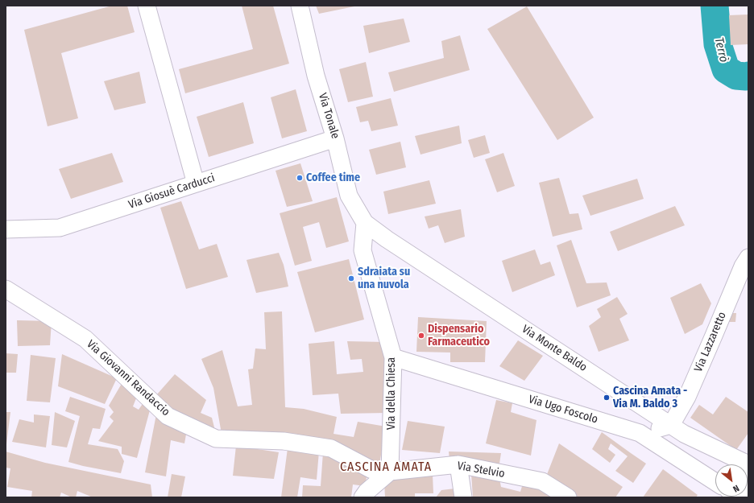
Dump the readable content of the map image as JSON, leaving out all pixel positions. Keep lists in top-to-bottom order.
{
  "streets": {
    "street": [
      "Via Tonale",
      "Via Giosuè Carducci",
      "Via Lazzaretto",
      "Via Monte Baldo",
      "Via Giovanni Randaccio",
      "Via della Chiesa",
      "Via Ugo Foscolo",
      "Via Stelvio"
    ]
  },
  "crossings": [
    ["Via Tonale", "Via Giosuè Carducci"],
    ["Via Tonale", "Via Monte Baldo"],
    ["Via Tonale", "Via della Chiesa"],
    ["Via Lazzaretto", "Via Monte Baldo"],
    ["Via Monte Baldo", "Via della Chiesa"],
    ["Via Giovanni Randaccio", "Via della Chiesa"],
    ["Via Giovanni Randaccio", "Via Stelvio"],
    ["Via della Chiesa", "Via Ugo Foscolo"],
    ["Via della Chiesa", "Via Stelvio"]
  ],
  "districts": ["CASCINA AMATA"],
  "water": ["Terrò"],
  "places": [
    "Coffee time",
    "Sdraiata su una nuvola",
    "Dispensario Farmaceutico",
    "Cascina Amata - Via M. Baldo 3"
  ],
  "north": "bottom right"
}
